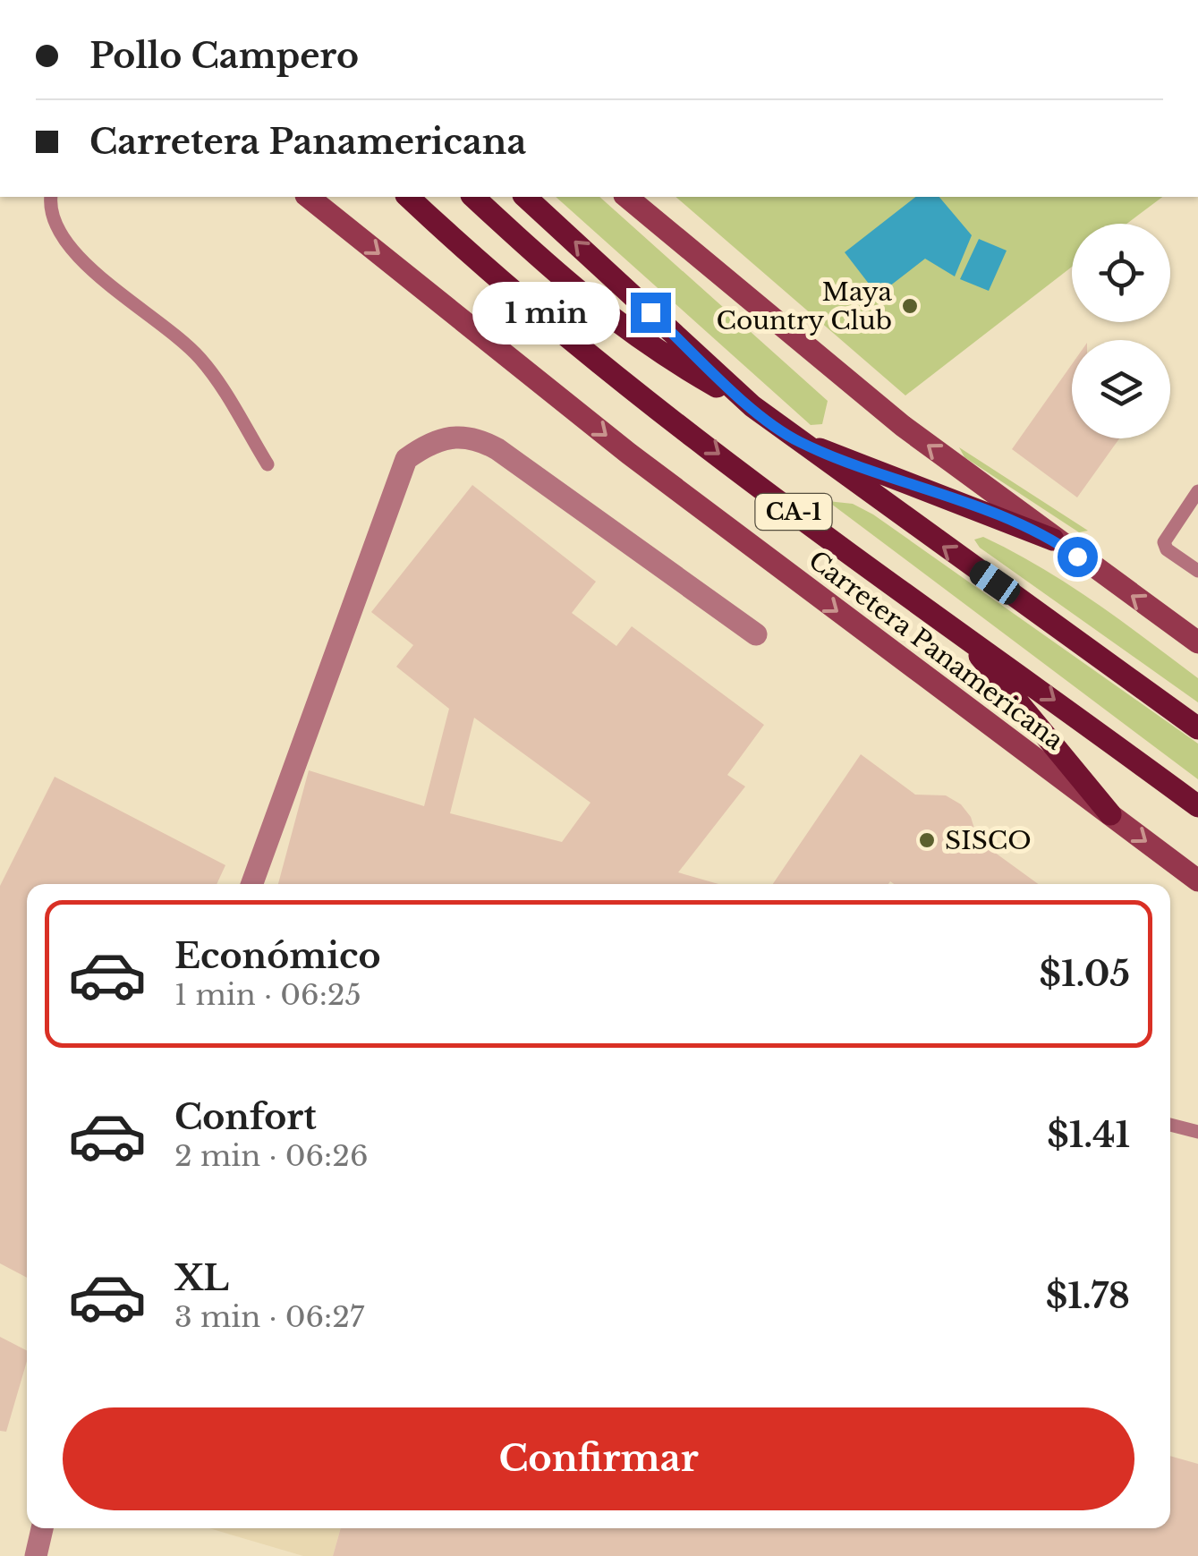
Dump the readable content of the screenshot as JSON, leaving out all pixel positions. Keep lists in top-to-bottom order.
{
  "streets": {
    "main road": ["CA-1", "Carretera Panamericana"]
  },
  "places": ["Maya Country Club", "SISCO"],
  "page": {
    "banner": ["Pollo Campero", "Carretera Panamericana"],
    "bubble": "1 min",
    "list": [
      {
        "name": "Económico",
        "note": "1 min · 06:25",
        "value": "$1.05"
      },
      {
        "name": "Confort",
        "note": "2 min · 06:26",
        "value": "$1.41"
      },
      {
        "name": "XL",
        "note": "3 min · 06:27",
        "value": "$1.78"
      }
    ],
    "buttons": "Confirmar"
  }
}
